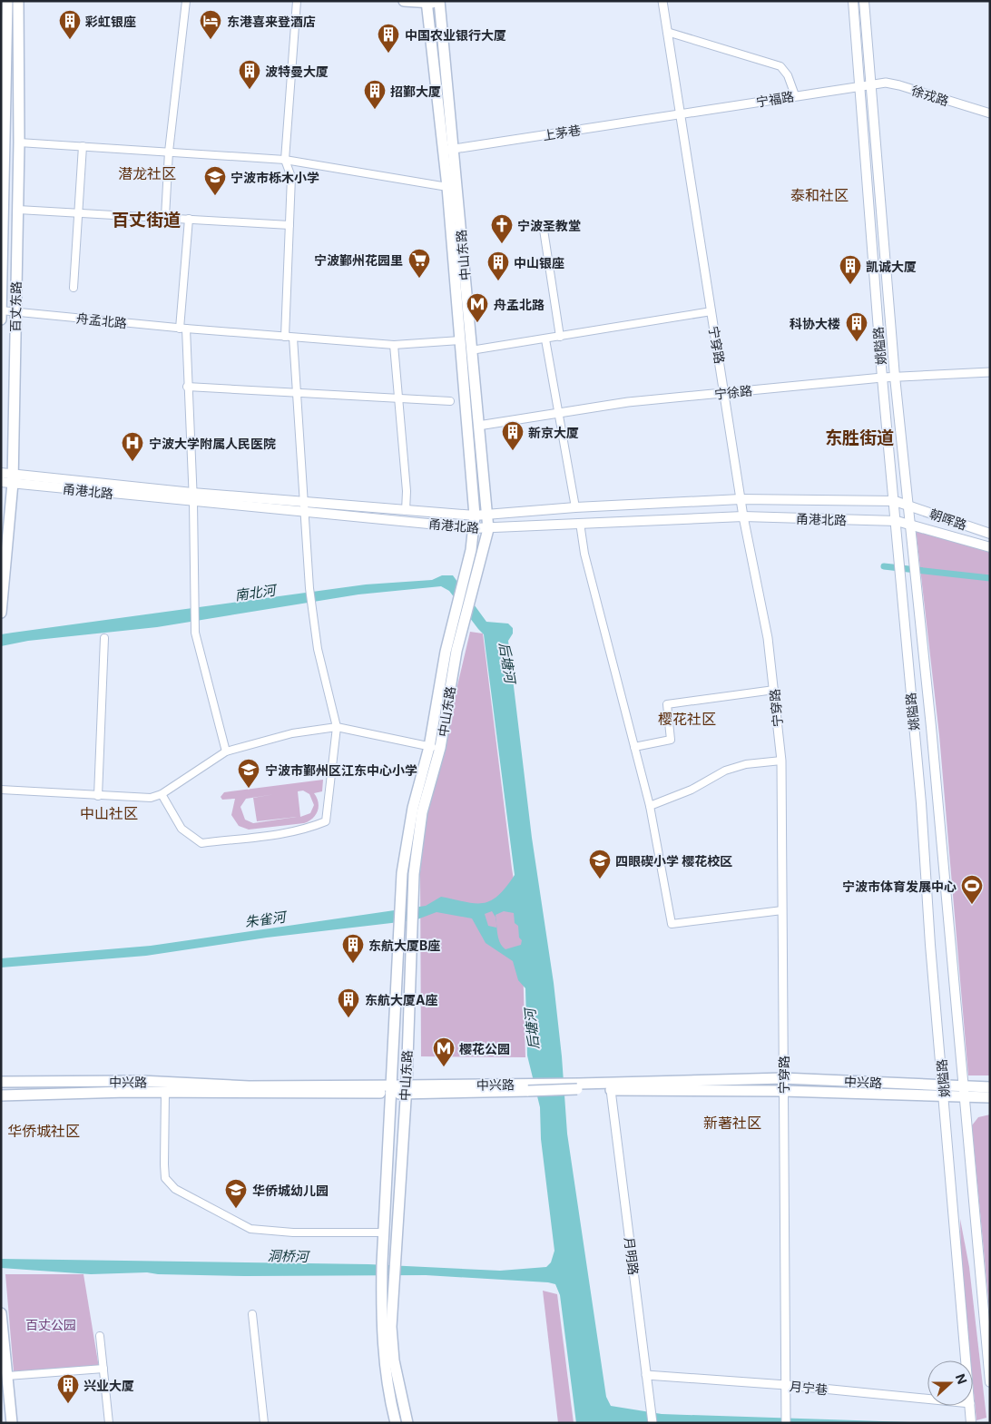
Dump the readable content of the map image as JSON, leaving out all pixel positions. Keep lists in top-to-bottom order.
{
  "streets": {
    "main road": [
      "中山东路",
      "百丈东路",
      "姚隘路",
      "甬港北路",
      "朝晖路",
      "中兴路"
    ],
    "street": [
      "徐戎路",
      "宁福路",
      "上茅巷",
      "舟孟北路",
      "宁穿路",
      "宁徐路",
      "月明路",
      "月宁巷"
    ]
  },
  "crossings": [
    ["徐戎路", "宁福路"],
    ["徐戎路", "姚隘路"],
    ["宁福路", "上茅巷"],
    ["宁福路", "宁穿路"],
    ["宁福路", "姚隘路"],
    ["上茅巷", "中山东路"],
    ["上茅巷", "宁穿路"],
    ["中山东路", "舟孟北路"],
    ["中山东路", "宁徐路"],
    ["中山东路", "甬港北路"],
    ["中山东路", "中兴路"],
    ["百丈东路", "舟孟北路"],
    ["百丈东路", "甬港北路"],
    ["宁穿路", "宁徐路"],
    ["宁穿路", "甬港北路"],
    ["宁穿路", "中兴路"],
    ["宁穿路", "月宁巷"],
    ["姚隘路", "宁徐路"],
    ["姚隘路", "甬港北路"],
    ["姚隘路", "朝晖路"],
    ["姚隘路", "中兴路"],
    ["甬港北路", "朝晖路"],
    ["中兴路", "月明路"],
    ["月明路", "月宁巷"]
  ],
  "districts": [
    "潜龙社区",
    "泰和社区",
    "百丈街道",
    "东胜街道",
    "樱花社区",
    "中山社区",
    "新著社区",
    "华侨城社区"
  ],
  "water": [
    "南北河",
    "后塘河",
    "朱雀河",
    "洞桥河"
  ],
  "parks": ["百丈公园"],
  "places": {
    "building": [
      "彩虹银座",
      "中国农业银行大厦",
      "波特曼大厦",
      "招鄞大厦",
      "中山银座",
      "凯诚大厦",
      "科协大楼",
      "新京大厦",
      "东航大厦B座",
      "东航大厦A座",
      "兴业大厦"
    ],
    "hotel": ["东港喜来登酒店"],
    "school or university": [
      "宁波市栎木小学",
      "宁波市鄞州区江东中心小学",
      "四眼碶小学 樱花校区",
      "华侨城幼儿园"
    ],
    "church": ["宁波圣教堂"],
    "supermarket": ["宁波鄞州花园里"],
    "metro station": ["舟孟北路", "樱花公园"],
    "hospital": ["宁波大学附属人民医院"],
    "sports": ["宁波市体育发展中心"]
  },
  "north": "right"
}
